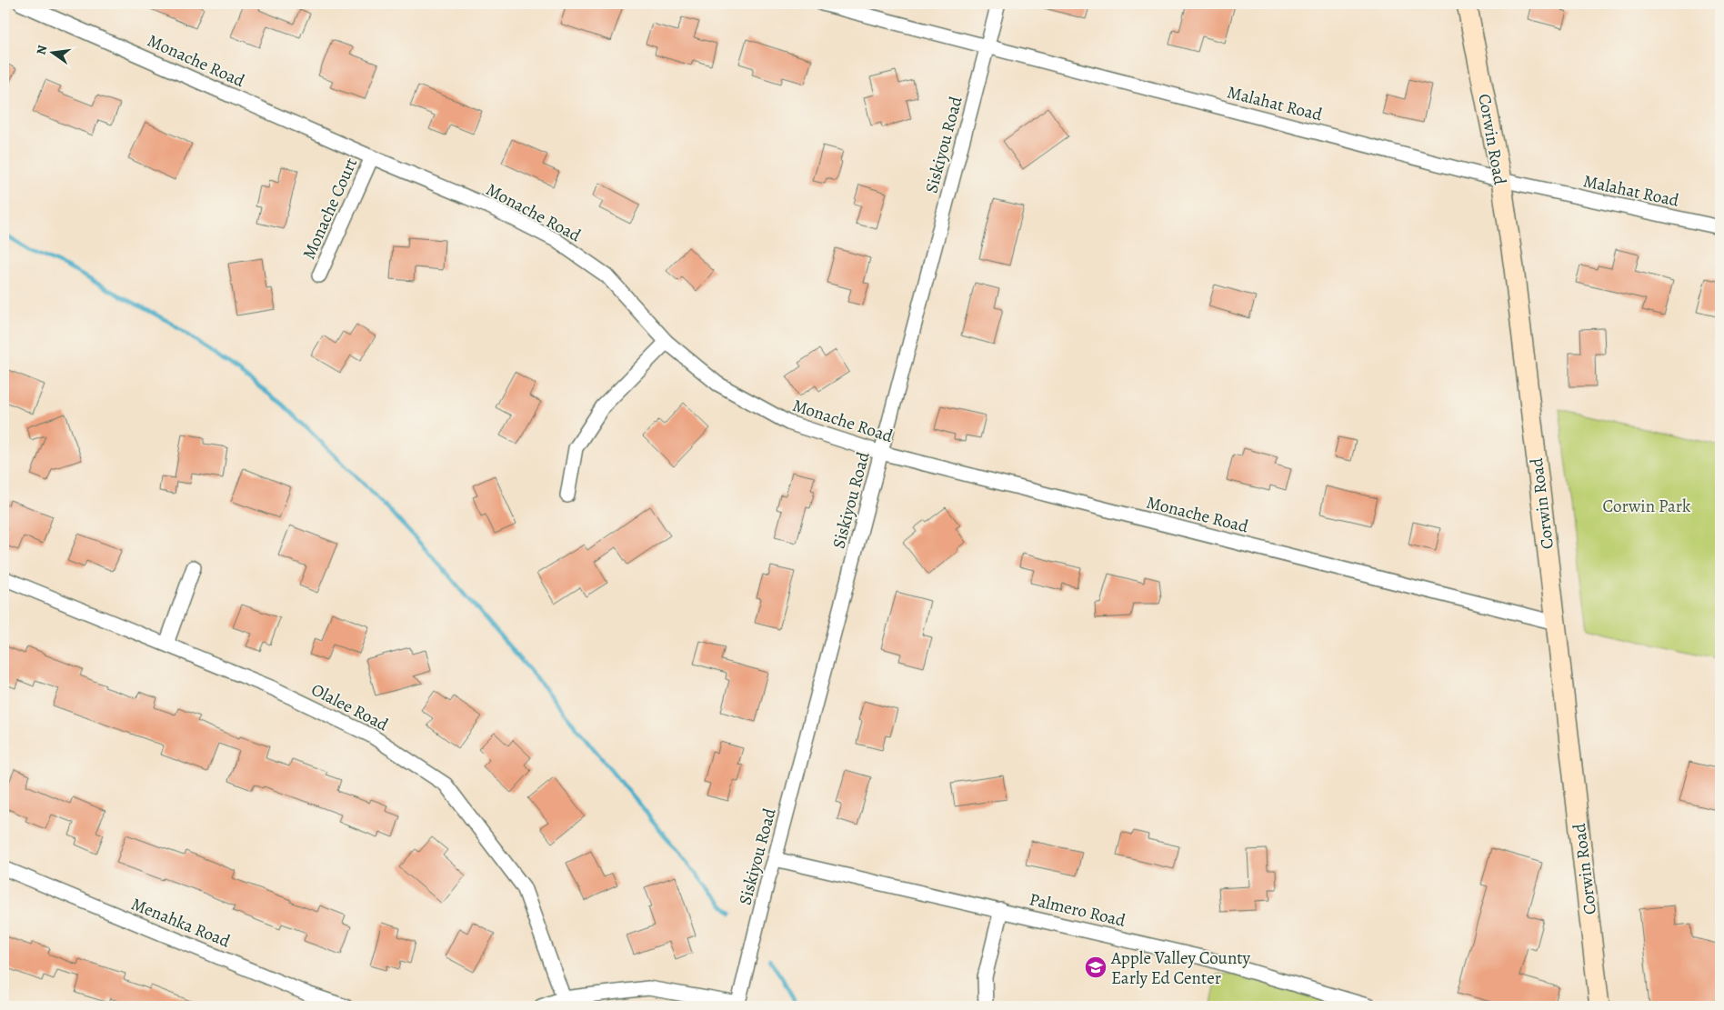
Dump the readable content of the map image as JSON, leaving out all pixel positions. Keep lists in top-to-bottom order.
{
  "streets": {
    "main road": ["Corwin Road"],
    "street": [
      "Monache Road",
      "Malahat Road",
      "Siskiyou Road",
      "Monache Court",
      "Olalee Road",
      "Palmero Road",
      "Menahka Road"
    ]
  },
  "crossings": [
    ["Monache Road", "Corwin Road"],
    ["Monache Road", "Siskiyou Road"],
    ["Monache Road", "Monache Court"],
    ["Malahat Road", "Corwin Road"],
    ["Malahat Road", "Siskiyou Road"],
    ["Siskiyou Road", "Palmero Road"]
  ],
  "parks": ["Corwin Park"],
  "places": {
    "school or university": ["Apple Valley County Early Ed Center"]
  },
  "north": "left"
}
